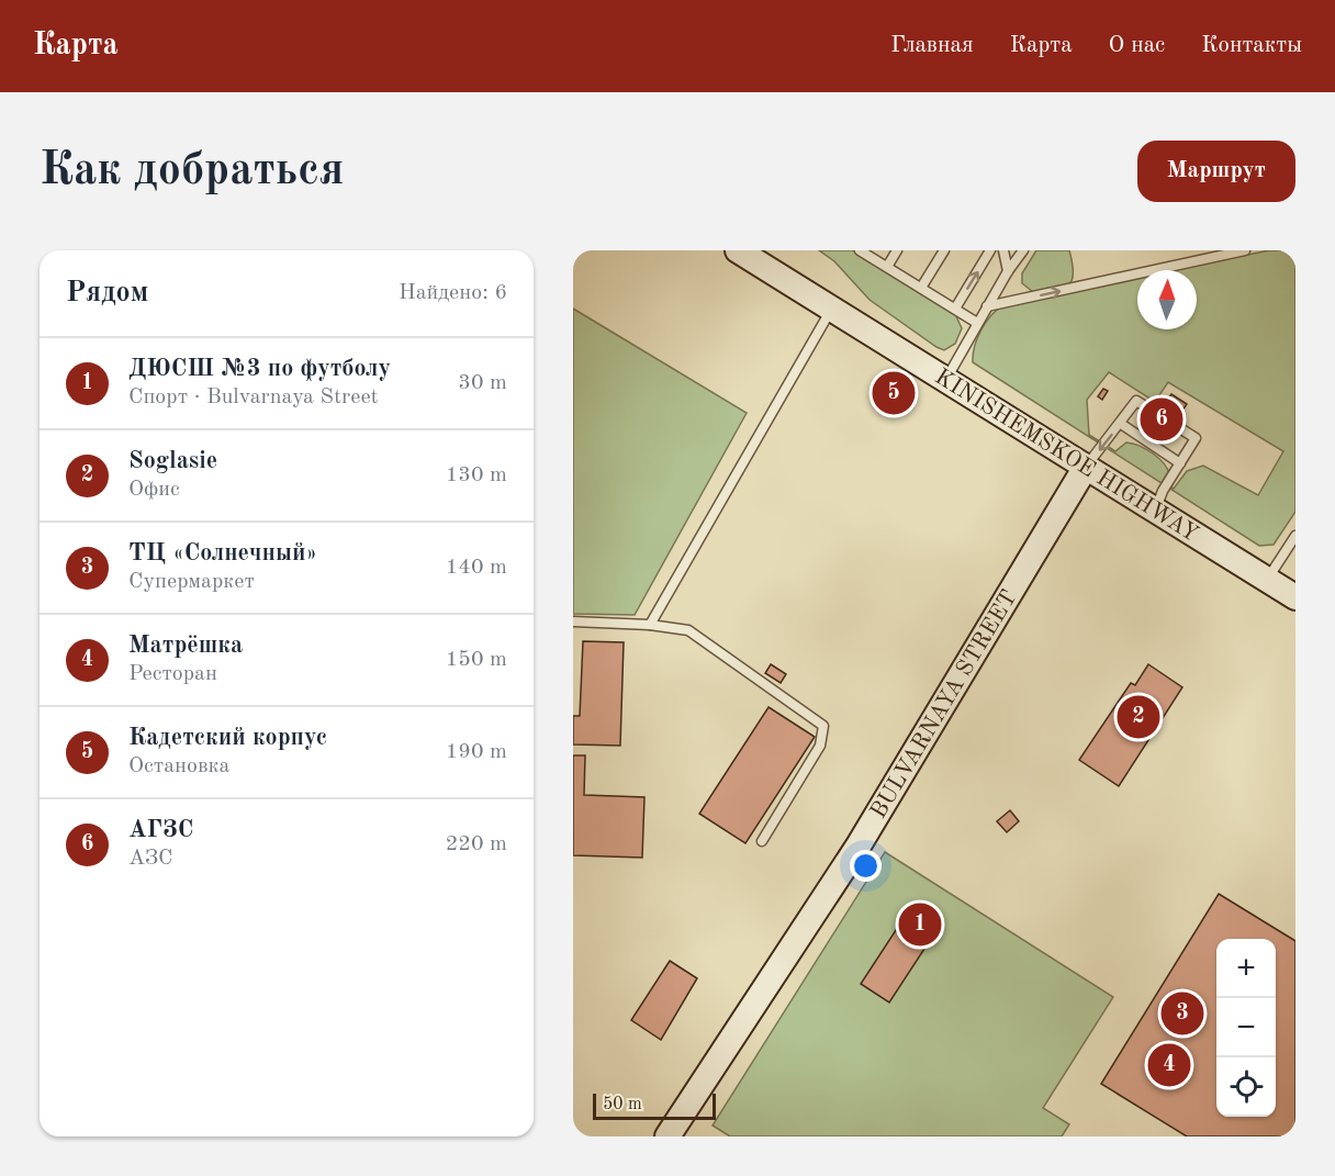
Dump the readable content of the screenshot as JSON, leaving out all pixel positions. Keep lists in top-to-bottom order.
{
  "streets": {
    "street": ["KINISHEMSKOE HIGHWAY", "BULVARNAYA STREET"]
  },
  "crossings": [
    ["KINISHEMSKOE HIGHWAY", "BULVARNAYA STREET"]
  ],
  "scale_bar": "50 m",
  "north": "top",
  "page": {
    "header": "Карта",
    "nav": [
      "Главная",
      "Карта",
      "О нас",
      "Контакты"
    ],
    "buttons": "Маршрут",
    "title": "Как добраться",
    "heading": ["Рядом", "Найдено: 6"],
    "list": [
      {
        "mark": "1",
        "name": "ДЮСШ №3 по футболу",
        "note": "Спорт · Bulvarnaya Street",
        "value": "30 m"
      },
      {
        "mark": "2",
        "name": "Soglasie",
        "note": "Офис",
        "value": "130 m"
      },
      {
        "mark": "3",
        "name": "ТЦ «Солнечный»",
        "note": "Супермаркет",
        "value": "140 m"
      },
      {
        "mark": "4",
        "name": "Матрёшка",
        "note": "Ресторан",
        "value": "150 m"
      },
      {
        "mark": "5",
        "name": "Кадетский корпус",
        "note": "Остановка",
        "value": "190 m"
      },
      {
        "mark": "6",
        "name": "АГЗС",
        "note": "АЗС",
        "value": "220 m"
      }
    ],
    "pins": [
      "5",
      "6",
      "2",
      "1",
      "3",
      "4"
    ],
    "map_buttons": ["+", "−"],
    "scale": "50 m"
  }
}
